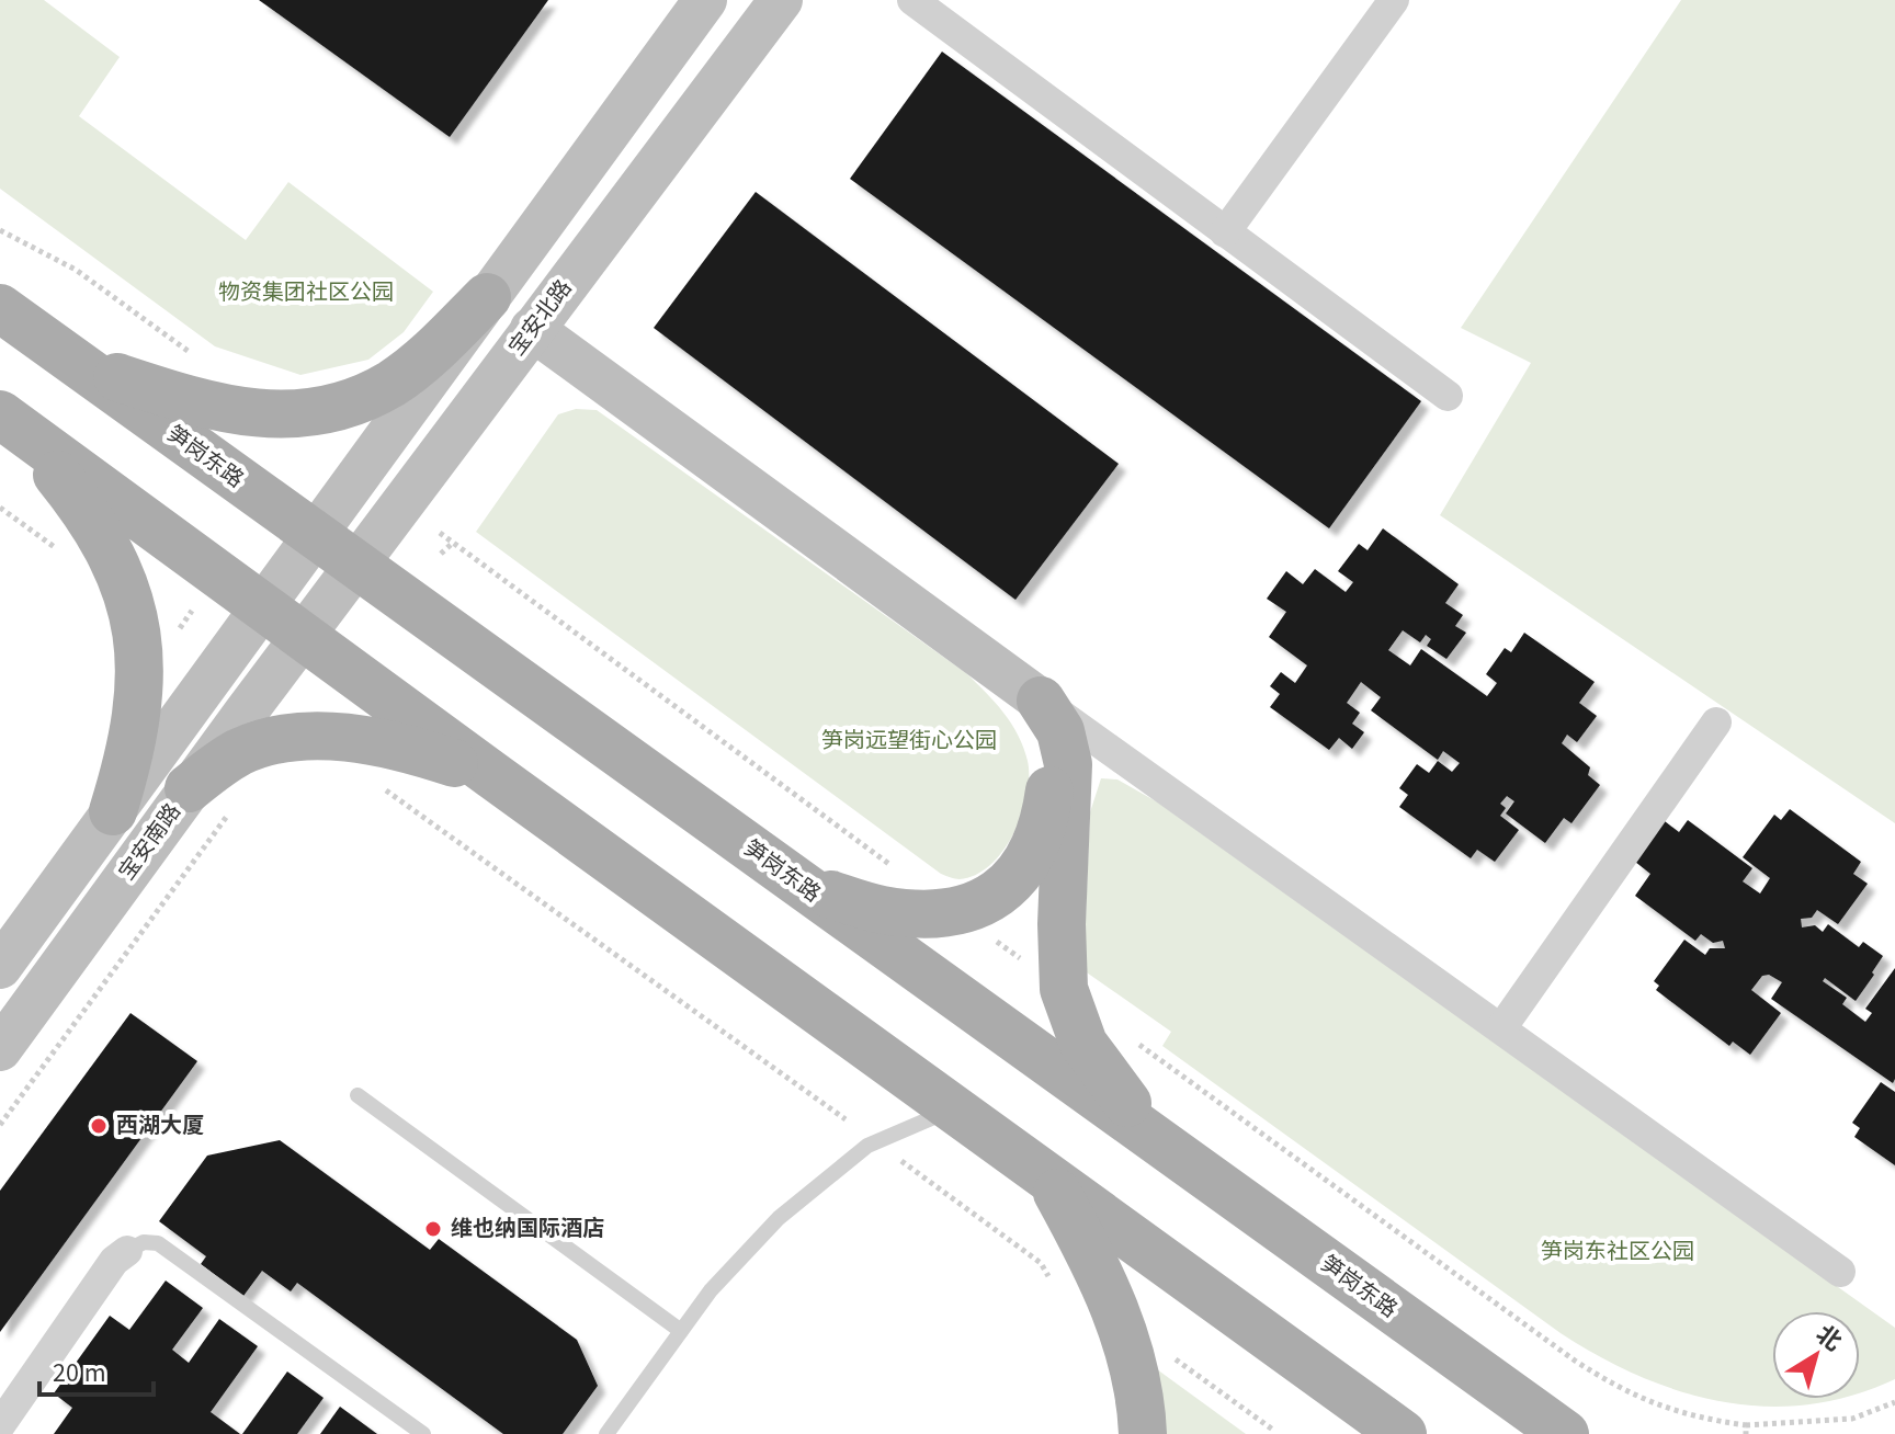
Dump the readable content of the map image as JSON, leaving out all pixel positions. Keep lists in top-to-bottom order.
{
  "streets": {
    "main road": ["笋岗东路"],
    "street": ["宝安北路", "宝安南路"]
  },
  "crossings": [
    ["宝安北路", "笋岗东路"],
    ["宝安北路", "宝安南路"]
  ],
  "parks": ["物资集团社区公园", "笋岗远望街心公园", "笋岗东社区公园"],
  "places": ["西湖大厦", "维也纳国际酒店"],
  "scale_bar": "20 m",
  "north": "top right"
}
